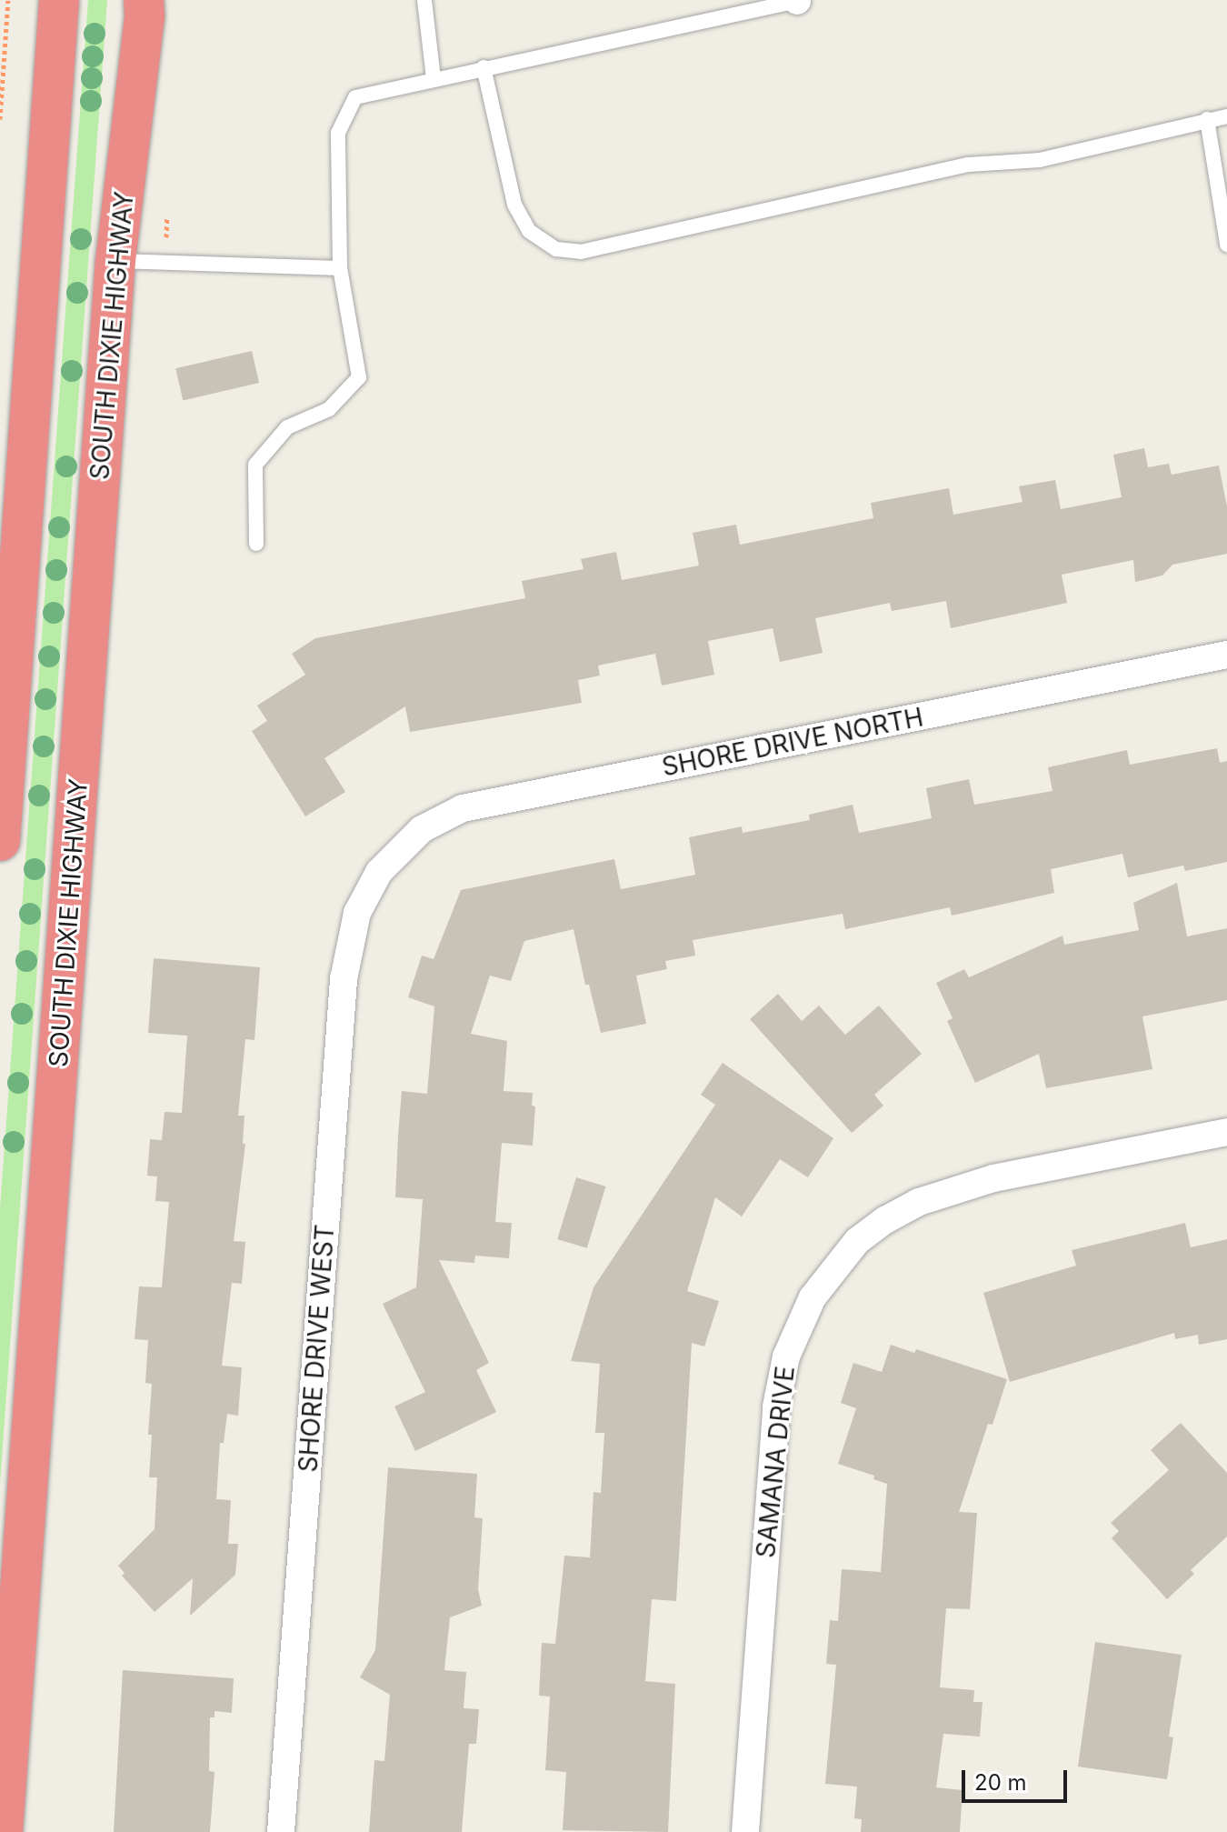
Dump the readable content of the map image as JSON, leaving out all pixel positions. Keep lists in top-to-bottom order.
{
  "streets": {
    "highway": ["SOUTH DIXIE HIGHWAY"],
    "street": ["SHORE DRIVE NORTH", "SHORE DRIVE WEST", "SAMANA DRIVE"]
  },
  "crossings": [
    ["SHORE DRIVE NORTH", "SHORE DRIVE WEST"]
  ],
  "scale_bar": "20 m"
}
